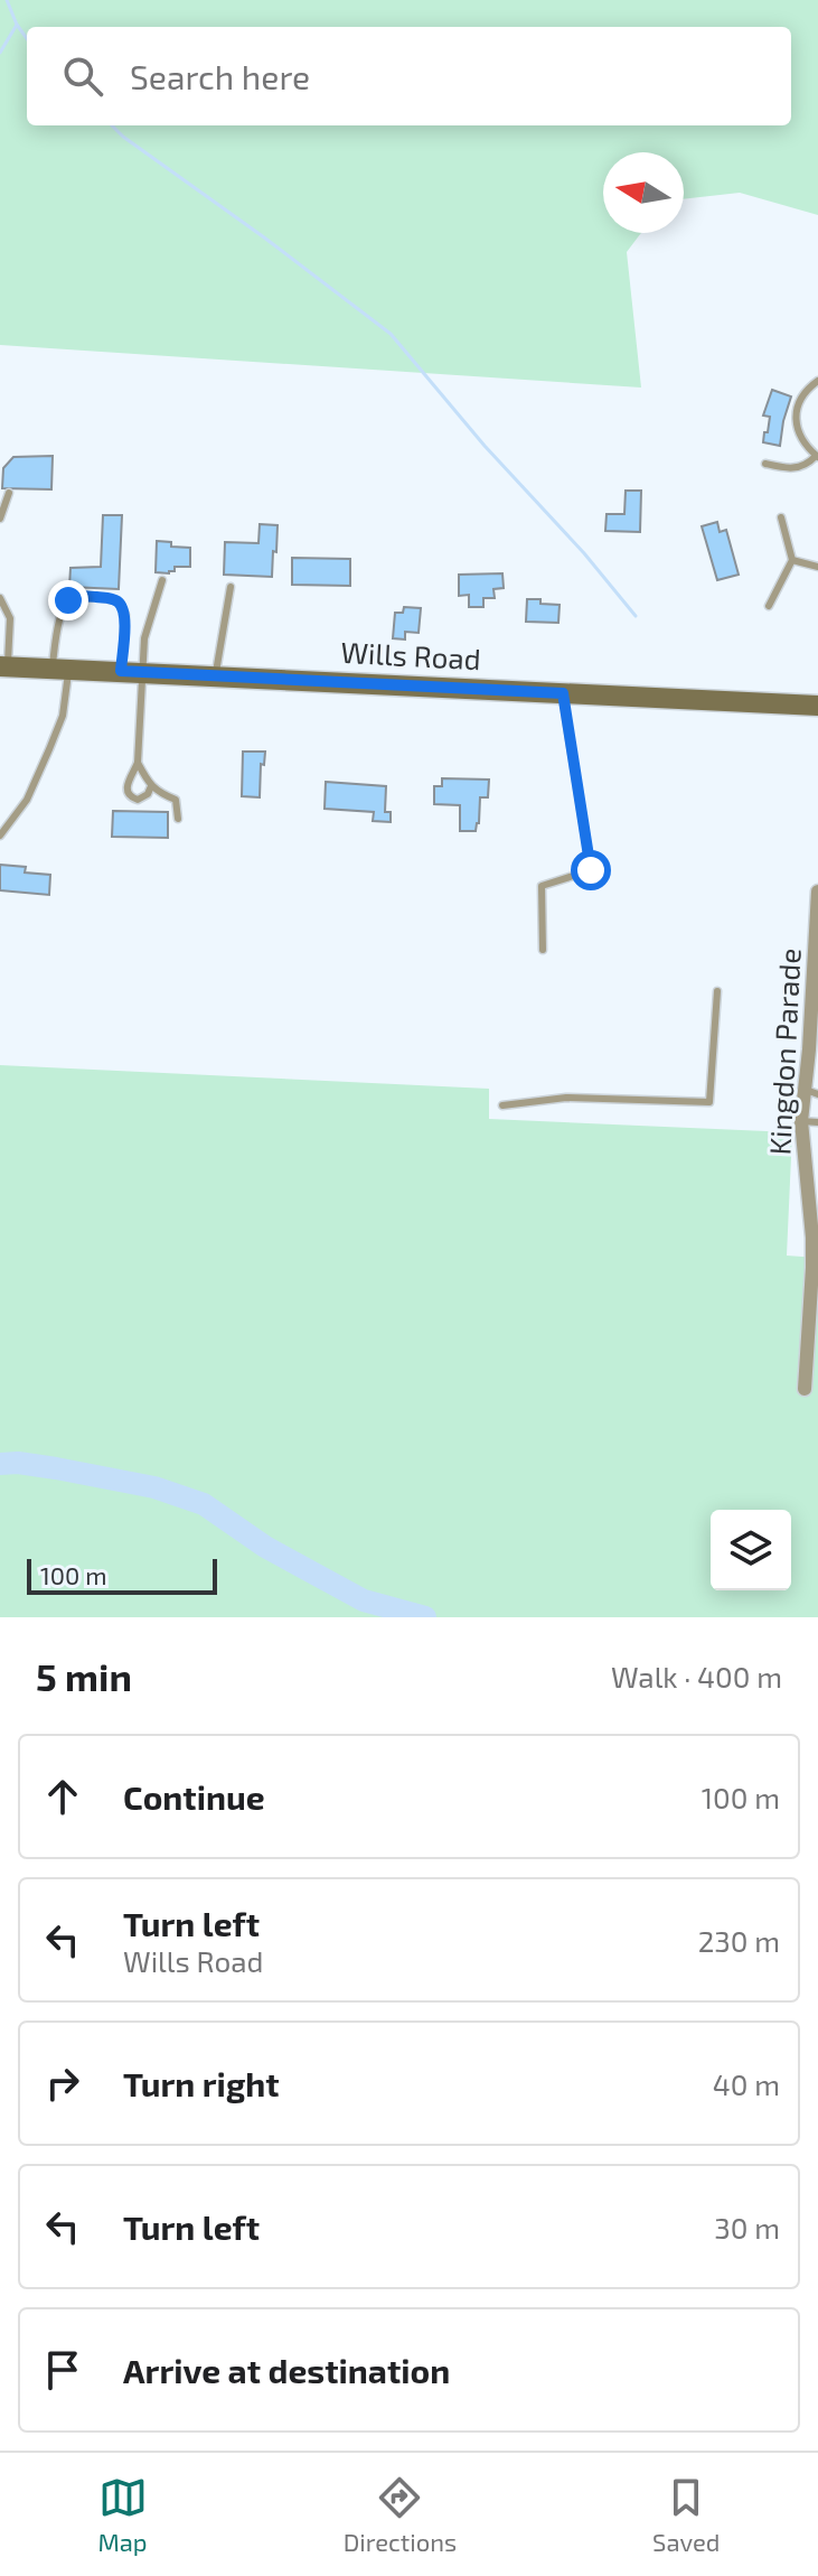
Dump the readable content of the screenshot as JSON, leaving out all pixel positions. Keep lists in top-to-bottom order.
{
  "streets": {
    "street": ["Wills Road", "Kingdon Parade"]
  },
  "scale_bar": "100 m",
  "north": "left",
  "page": {
    "search": "Search here",
    "scale": "100 m",
    "heading": ["5 min", "Walk · 400 m"],
    "list": [
      ["Continue", "100 m"],
      ["Turn left", "Wills Road", "230 m"],
      ["Turn right", "40 m"],
      ["Turn left", "30 m"],
      "Arrive at destination"
    ],
    "nav": ["Map", "Directions", "Saved"]
  }
}
